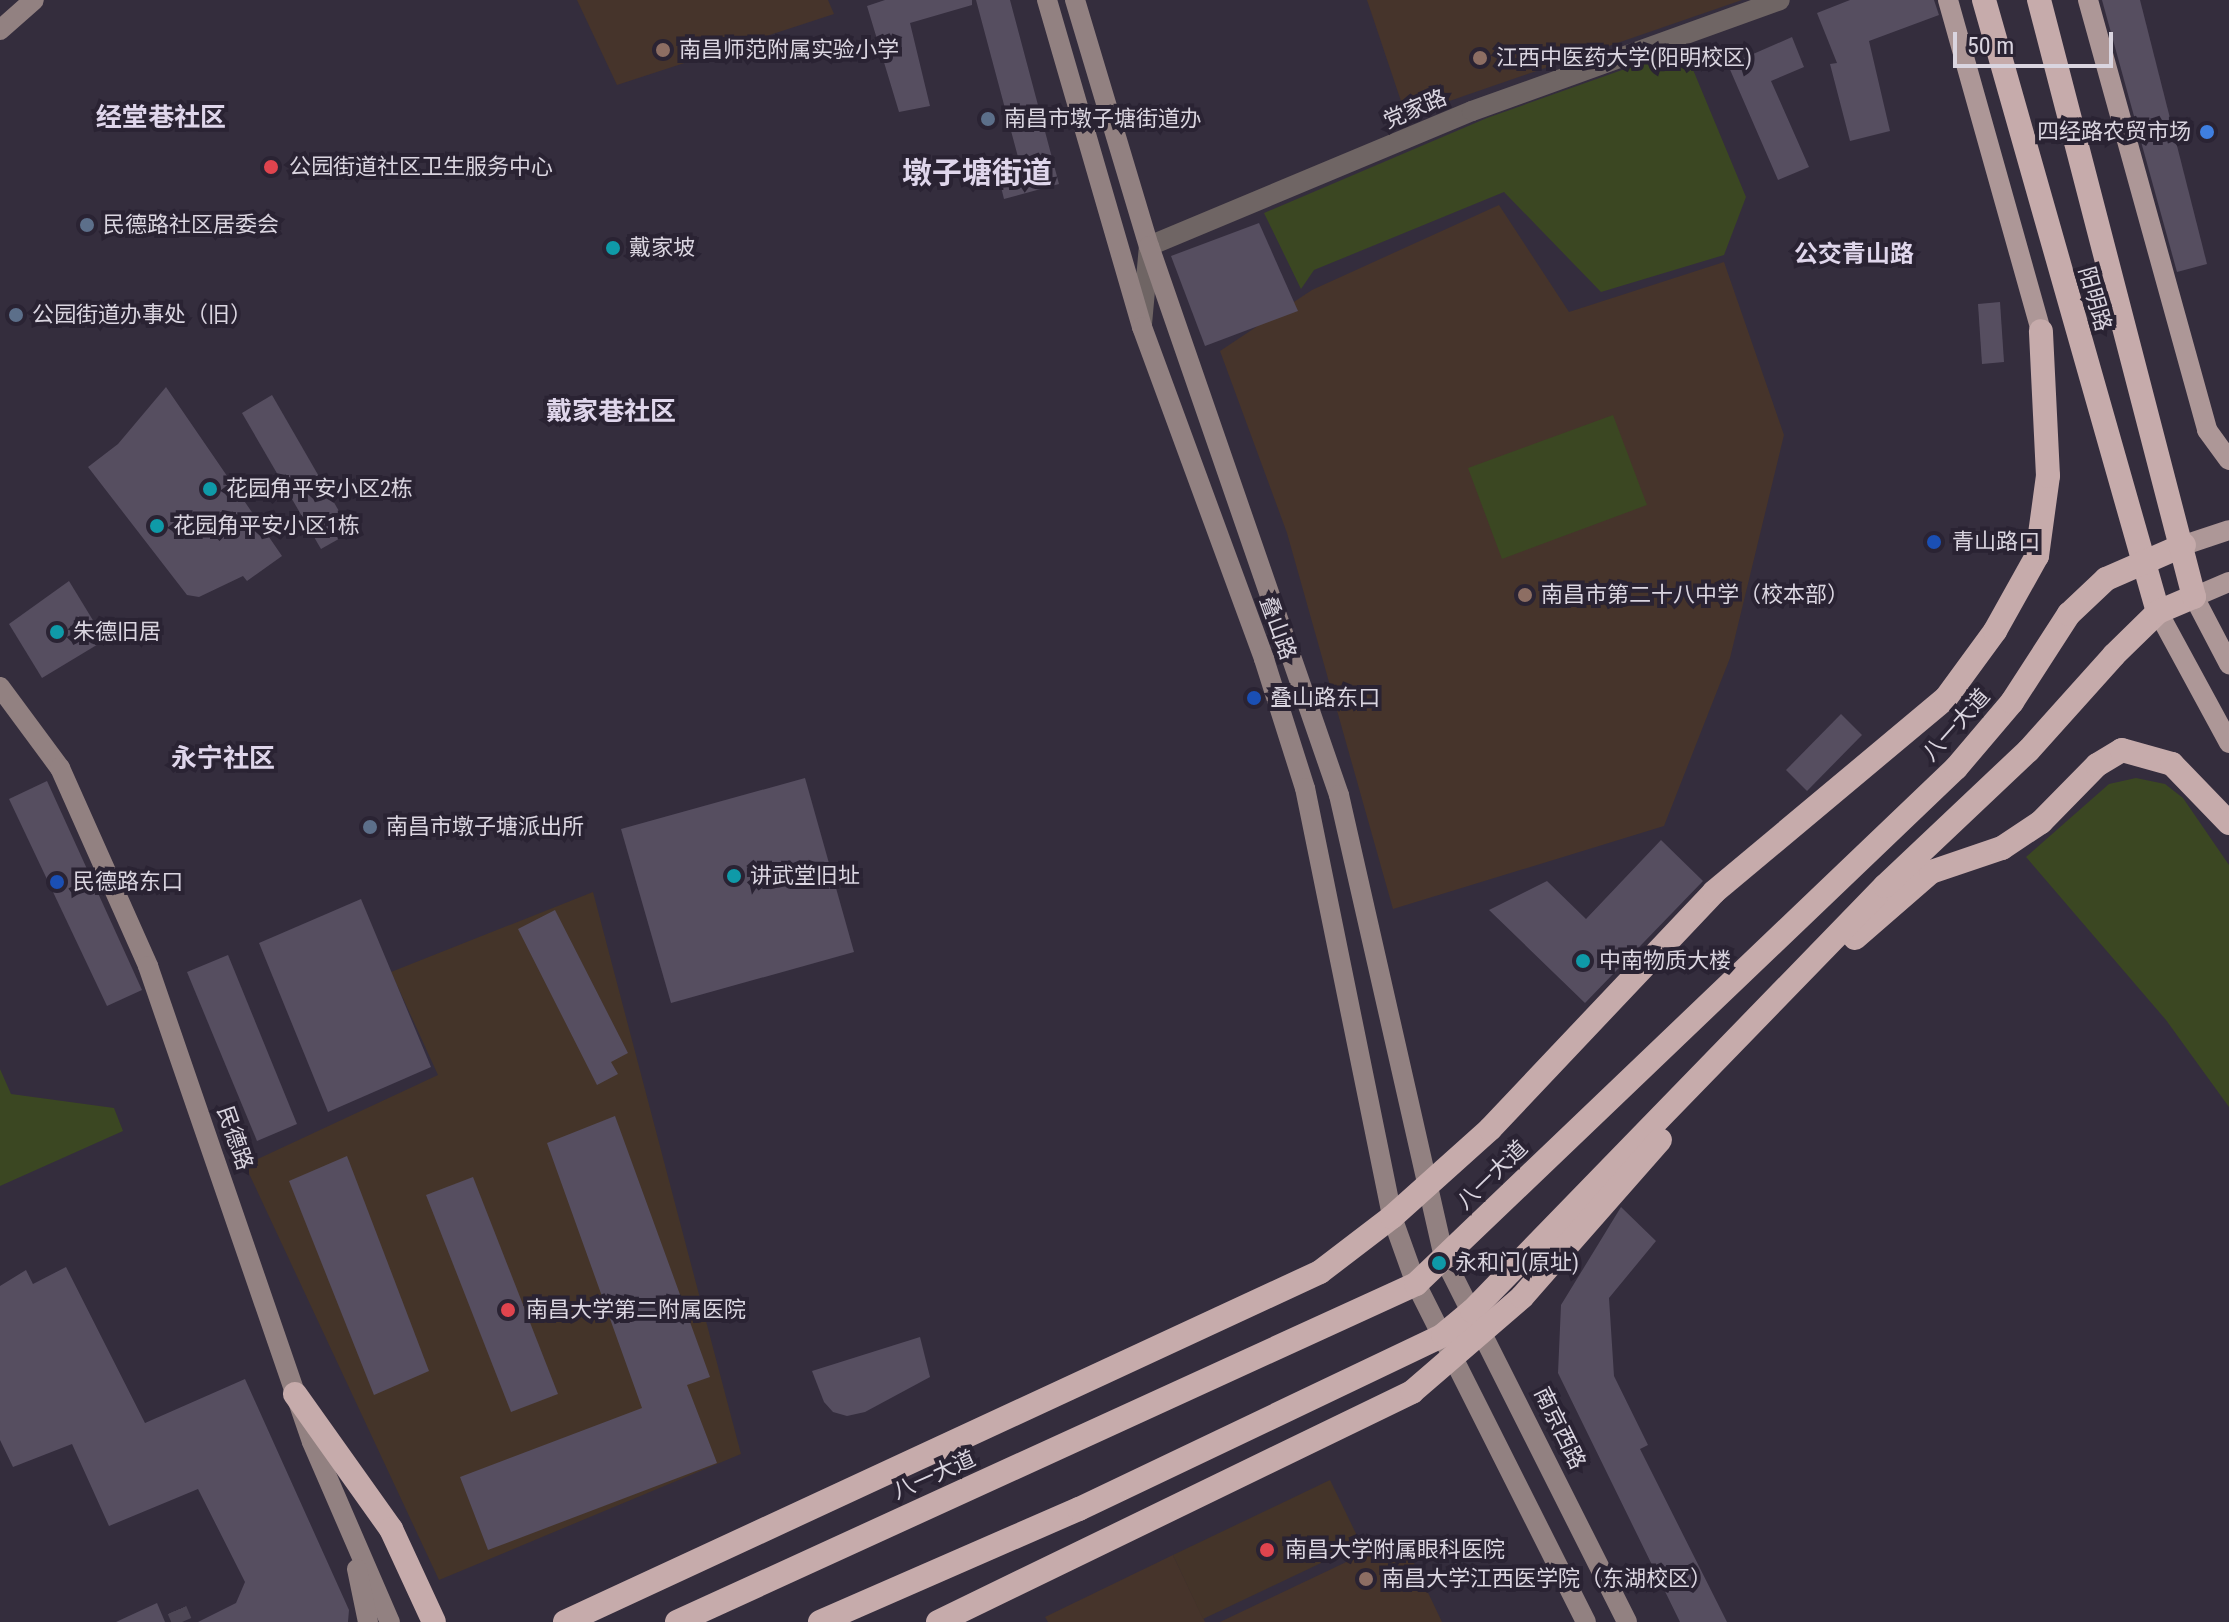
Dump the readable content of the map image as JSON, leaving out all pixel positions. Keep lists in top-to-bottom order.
{
  "streets": {
    "highway": ["阳明路", "八一大道"],
    "main road": ["叠山路", "民德路", "南京西路"],
    "street": ["党家路"]
  },
  "crossings": [
    ["党家路", "叠山路"],
    ["阳明路", "八一大道"],
    ["叠山路", "八一大道"],
    ["叠山路", "南京西路"],
    ["八一大道", "南京西路"]
  ],
  "districts": [
    "经堂巷社区",
    "墩子塘街道",
    "公交青山路",
    "戴家巷社区",
    "永宁社区"
  ],
  "places": [
    "南昌师范附属实验小学",
    "江西中医药大学(阳明校区)",
    "南昌市墩子塘街道办",
    "四经路农贸市场",
    "公园街道社区卫生服务中心",
    "民德路社区居委会",
    "戴家坡",
    "公园街道办事处（旧）",
    "花园角平安小区2栋",
    "花园角平安小区1栋",
    "青山路口",
    "南昌市第二十八中学（校本部）",
    "朱德旧居",
    "叠山路东口",
    "南昌市墩子塘派出所",
    "讲武堂旧址",
    "民德路东口",
    "中南物质大楼",
    "永和门(原址)",
    "南昌大学第二附属医院",
    "南昌大学附属眼科医院",
    "南昌大学江西医学院（东湖校区）"
  ],
  "scale_bar": "50 m"
}
